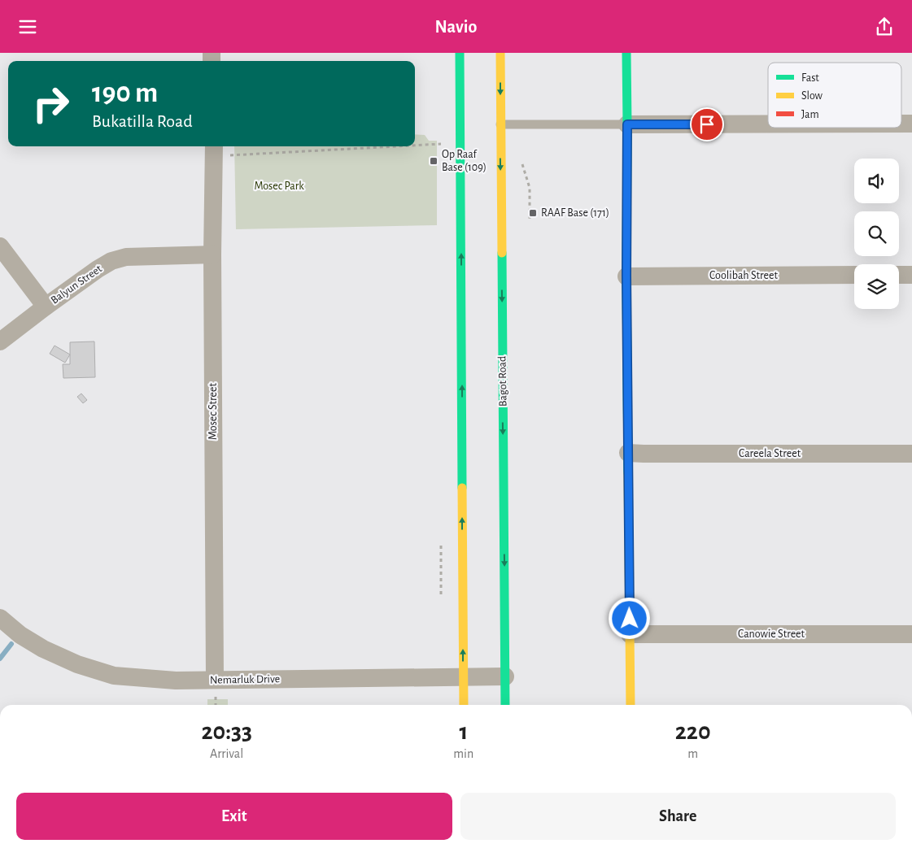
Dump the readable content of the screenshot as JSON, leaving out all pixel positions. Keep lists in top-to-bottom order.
{
  "streets": {
    "main road": ["Bagot Road"],
    "street": [
      "Coolibah Street",
      "Balyun Street",
      "Mosec Street",
      "Careela Street",
      "Canowie Street",
      "Nemarluk Drive"
    ]
  },
  "crossings": [
    ["Balyun Street", "Mosec Street"],
    ["Bagot Road", "Nemarluk Drive"],
    ["Mosec Street", "Nemarluk Drive"]
  ],
  "parks": ["Mosec Park"],
  "places": {
    "transit": ["Op Raaf Base (109)", "RAAF Base (171)"]
  },
  "legend": ["Fast", "Slow", "Jam"],
  "page": {
    "header": "Navio",
    "turn": ["190 m", "Bukatilla Road"],
    "eta": [
      "20:33",
      "Arrival",
      "1",
      "min",
      "220",
      "m"
    ],
    "buttons": ["Exit", "Share"]
  }
}
